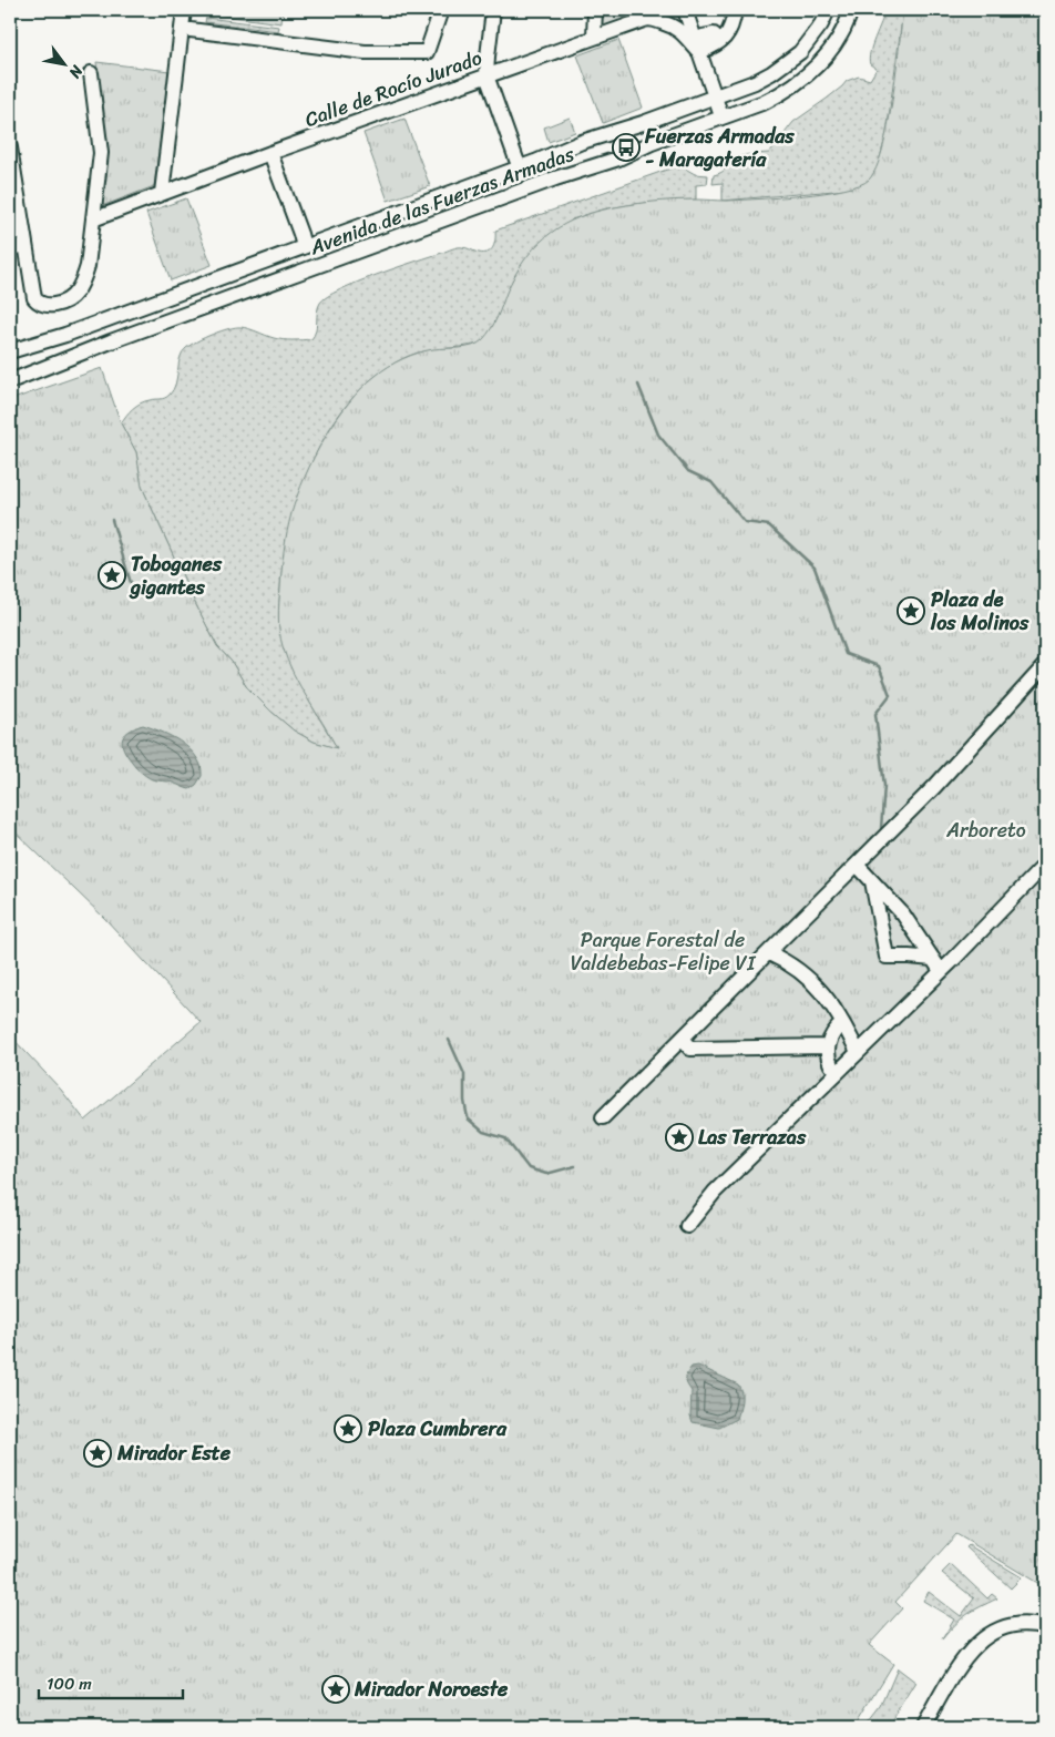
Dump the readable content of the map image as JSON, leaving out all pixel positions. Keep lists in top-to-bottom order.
{
  "streets": {
    "street": ["Calle de Rocío Jurado", "Avenida de las Fuerzas Armadas"]
  },
  "parks": ["Arboreto", "Parque Forestal de Valdebebas-Felipe VI"],
  "places": {
    "bus stop": ["Fuerzas Armadas - Maragatería"],
    "place": [
      "Toboganes gigantes",
      "Plaza de los Molinos",
      "Las Terrazas",
      "Plaza Cumbrera",
      "Mirador Este",
      "Mirador Noroeste"
    ]
  },
  "scale_bar": "100 m",
  "north": "bottom right"
}
